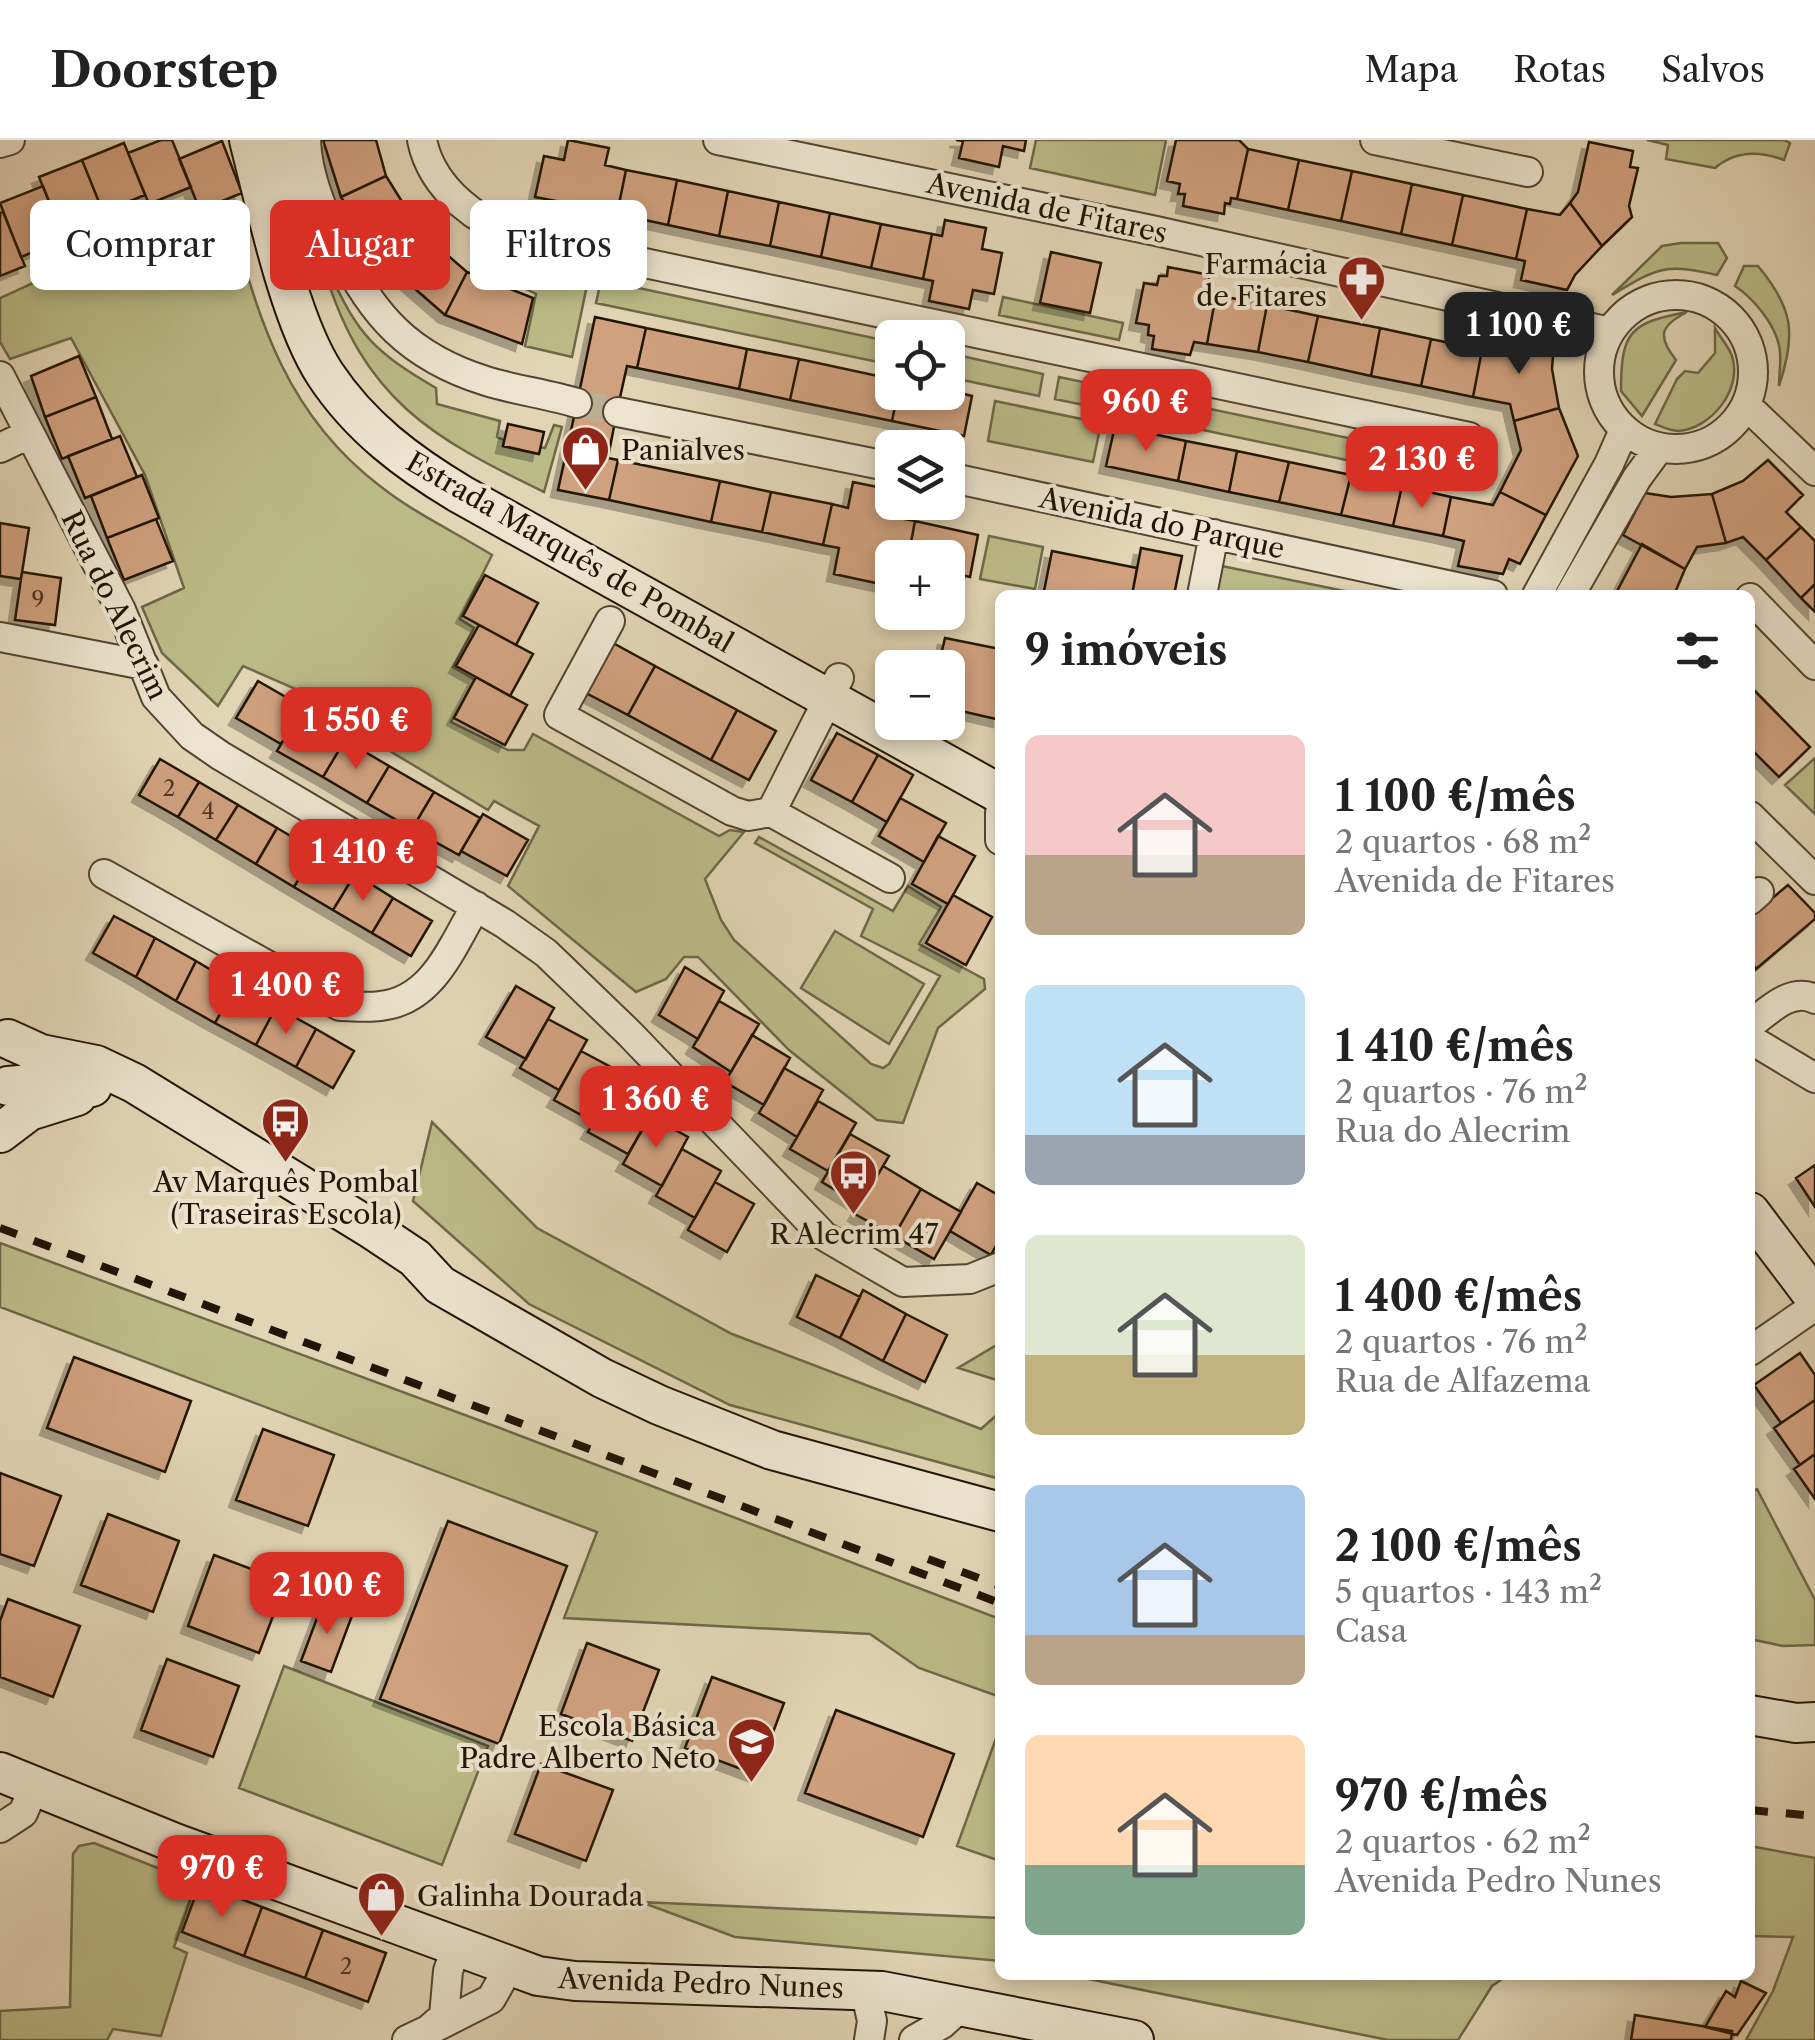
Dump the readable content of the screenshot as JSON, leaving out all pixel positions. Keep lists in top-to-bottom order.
{
  "streets": {
    "street": [
      "Avenida de Fitares",
      "Avenida do Parque",
      "Estrada Marquês de Pombal",
      "Rua do Alecrim",
      "Avenida Pedro Nunes"
    ]
  },
  "places": {
    "pharmacy": ["Farmácia de Fitares"],
    "shop": ["Panialves", "Galinha Dourada"],
    "bus stop": ["Av Marquês Pombal (Traseiras Escola)", "R Alecrim 47"],
    "school or university": ["Escola Básica Padre Alberto Neto"]
  },
  "house_numbers": [
    "9",
    "2",
    "4",
    "2"
  ],
  "page": {
    "header": "Doorstep",
    "nav": ["Mapa", "Rotas", "Salvos"],
    "chip": ["Comprar", "Alugar", "Filtros"],
    "price": [
      "1 100 €",
      "960 €",
      "2 130 €",
      "1 550 €",
      "1 410 €",
      "1 400 €",
      "1 360 €",
      "2 100 €",
      "970 €"
    ],
    "map_buttons": ["+", "−"],
    "heading": "9 imóveis",
    "list": [
      {
        "name": "1 100 €/mês",
        "note": "2 quartos · 68 m² · Avenida de Fitares"
      },
      {
        "name": "1 410 €/mês",
        "note": "2 quartos · 76 m² · Rua do Alecrim"
      },
      {
        "name": "1 400 €/mês",
        "note": "2 quartos · 76 m² · Rua de Alfazema"
      },
      {
        "name": "2 100 €/mês",
        "note": "5 quartos · 143 m² · Casa"
      },
      {
        "name": "970 €/mês",
        "note": "2 quartos · 62 m² · Avenida Pedro Nunes"
      }
    ]
  }
}
